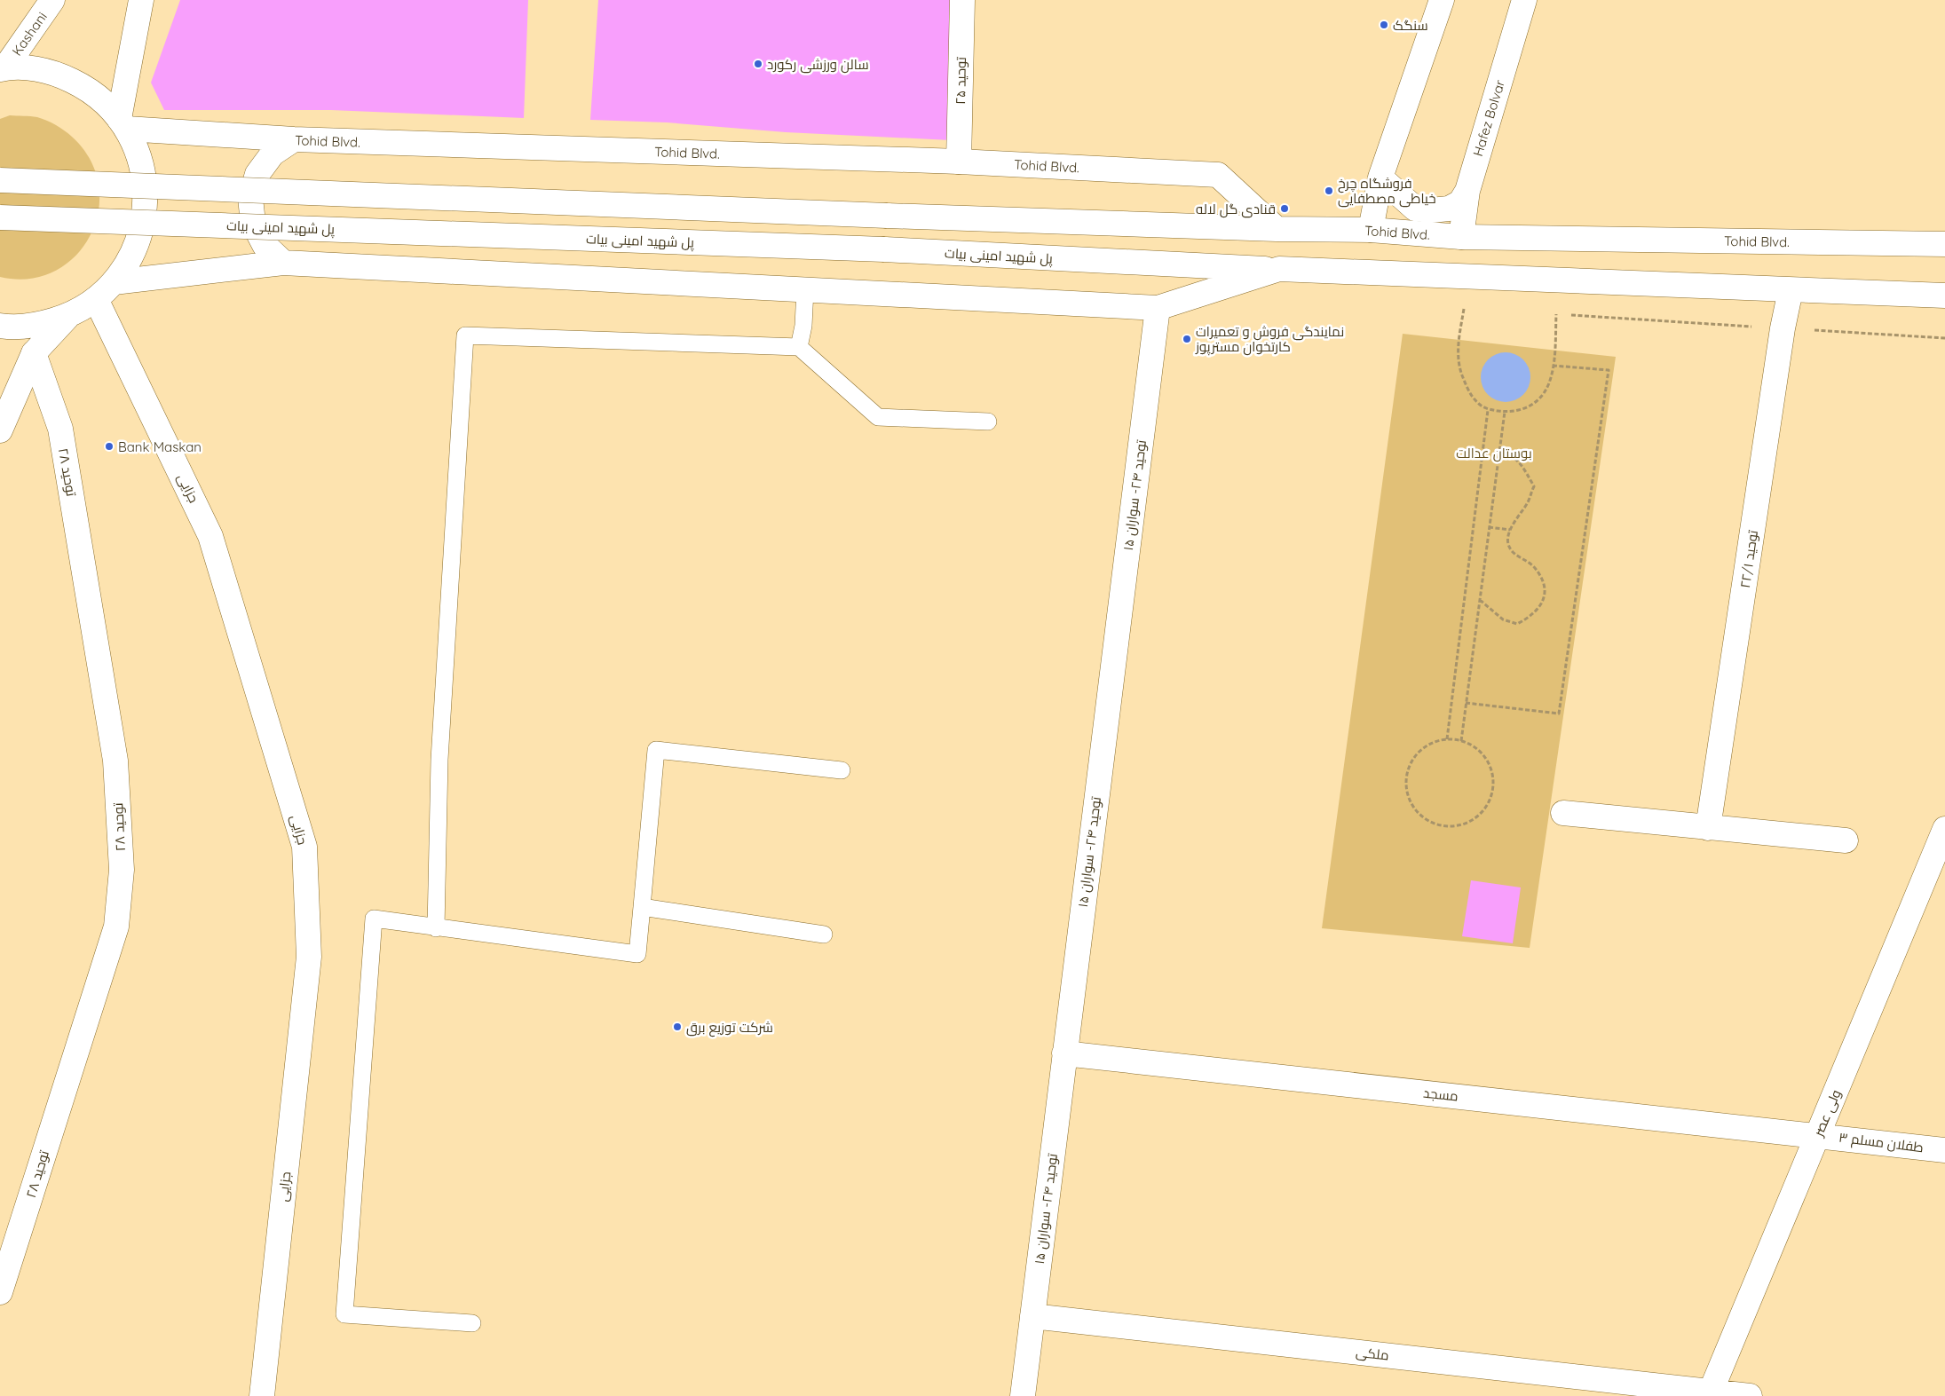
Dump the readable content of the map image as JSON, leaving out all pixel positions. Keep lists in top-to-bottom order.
{
  "streets": {
    "main road": [
      "Kashani",
      "توحید ۲۵",
      "Hafez Bolvar",
      "Tohid Blvd.",
      "پل شهید امینی بیات",
      "توحید ۲۸",
      "جزایی",
      "توحید ۲۴- سواران ۱۵",
      "توحید ۲۲/۱",
      "مسجد",
      "ولی عصر",
      "طفلان مسلم ۳",
      "ملکی"
    ]
  },
  "crossings": [
    ["توحید ۲۵", "Tohid Blvd."],
    ["Hafez Bolvar", "Tohid Blvd."],
    ["توحید ۲۴- سواران ۱۵", "مسجد"],
    ["توحید ۲۴- سواران ۱۵", "ملکی"],
    ["مسجد", "ولی عصر"],
    ["مسجد", "طفلان مسلم ۳"],
    ["ولی عصر", "طفلان مسلم ۳"],
    ["ولی عصر", "ملکی"]
  ],
  "parks": ["بوستان عدالت"],
  "places": [
    "سنگک",
    "سالن ورزشی رکورد",
    "فروشگاه چرخ خیاطی مصطفایی",
    "قنادی گل لاله",
    "نمایندگی فروش و تعمیرات کارتخوان مسترپوز",
    "Bank Maskan",
    "شرکت توزیع برق"
  ]
}
